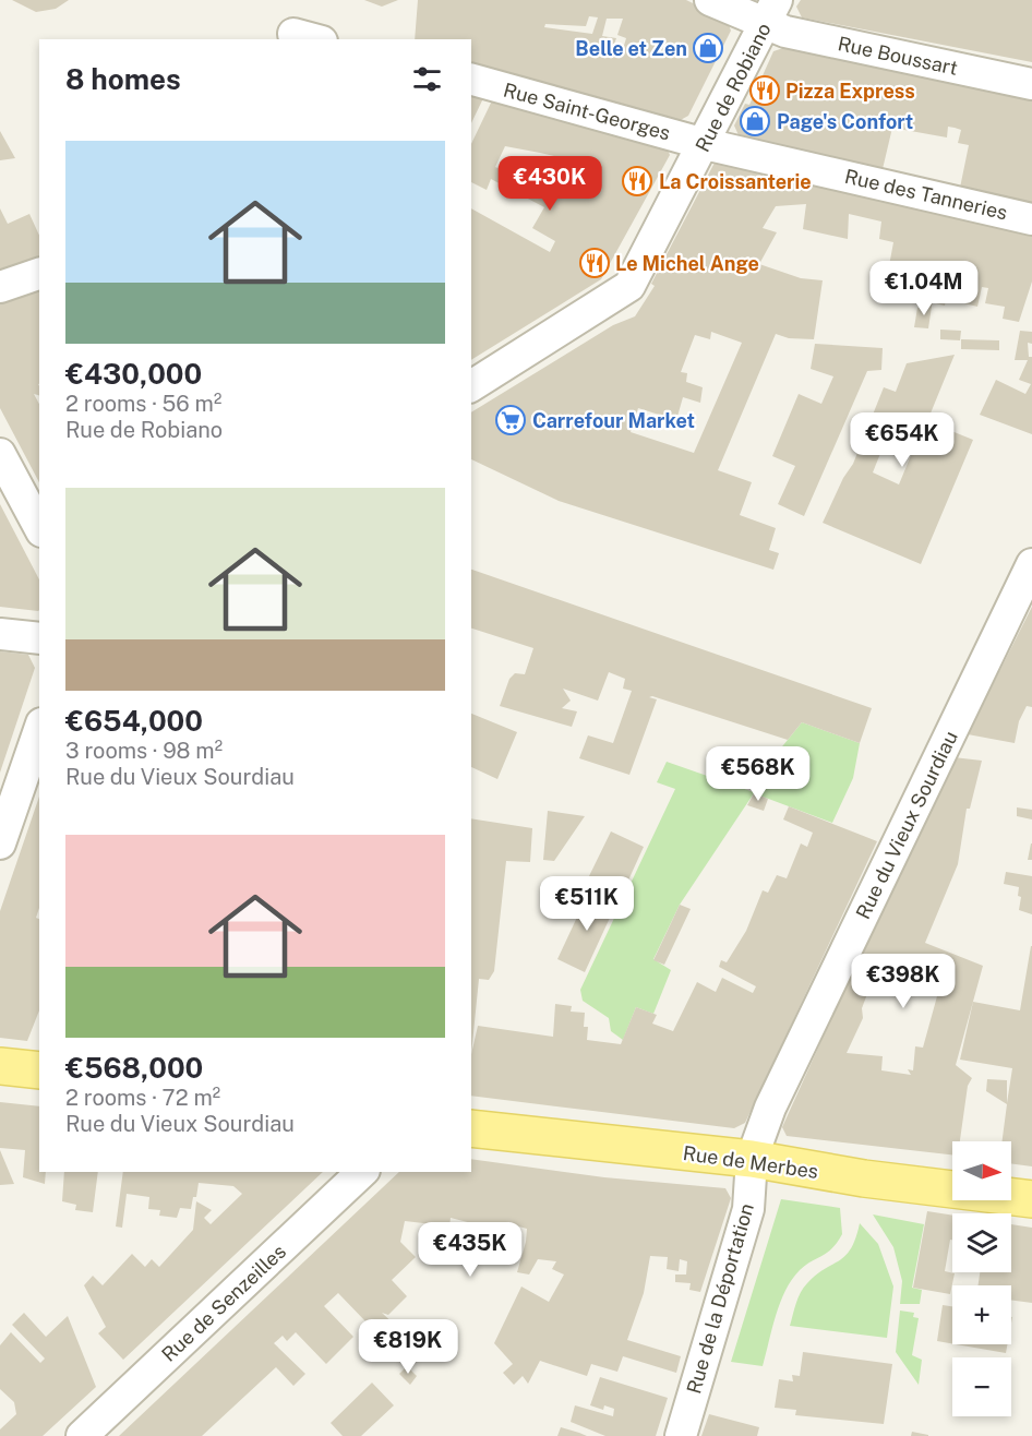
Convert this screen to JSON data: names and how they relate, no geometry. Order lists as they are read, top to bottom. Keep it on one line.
{"streets":{"main road":["Rue de Merbes"],"street":["Rue Boussart","Rue de Robiano","Rue Saint-Georges","Rue des Tanneries","Rue du Vieux Sourdiau","Rue de la Déportation","Rue de Senzeilles"]},"crossings":[["Rue Boussart","Rue de Robiano"],["Rue de Robiano","Rue Saint-Georges"],["Rue de Robiano","Rue des Tanneries"],["Rue Saint-Georges","Rue des Tanneries"],["Rue du Vieux Sourdiau","Rue de Merbes"],["Rue du Vieux Sourdiau","Rue de la Déportation"],["Rue de Merbes","Rue de la Déportation"]],"places":{"shop":["Belle et Zen","Page's Confort"],"restaurant":["Pizza Express","La Croissanterie","Le Michel Ange"],"supermarket":["Carrefour Market"]},"north":"right","page":{"heading":"8 homes","list":[{"name":"€430,000","note":"2 rooms · 56 m² · Rue de Robiano"},{"name":"€654,000","note":"3 rooms · 98 m² · Rue du Vieux Sourdiau"},{"name":"€568,000","note":"2 rooms · 72 m² · Rue du Vieux Sourdiau"}],"price":["€430K","€1.04M","€654K","€568K","€511K","€398K","€435K","€819K"],"map_buttons":["+","−"]}}
